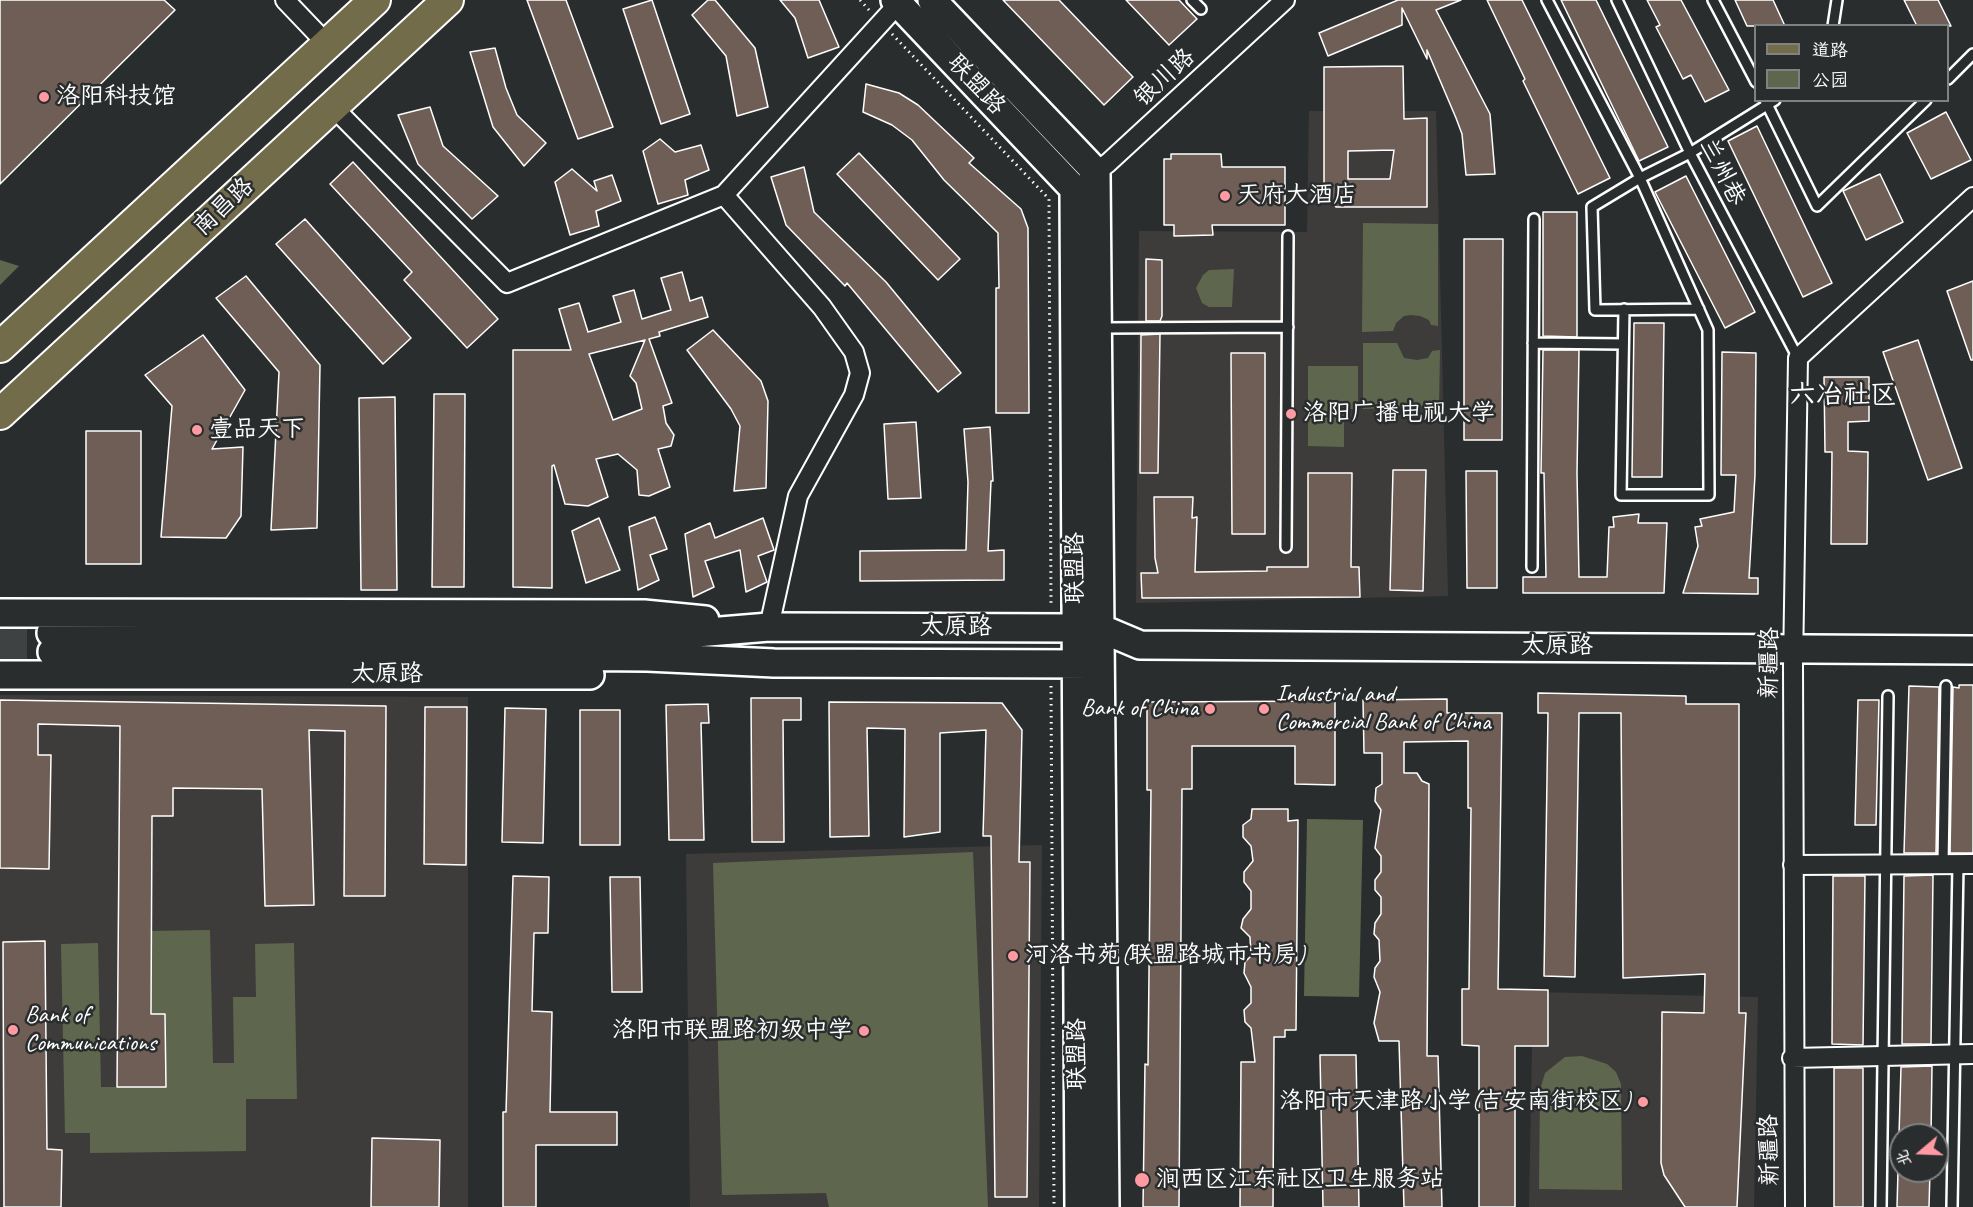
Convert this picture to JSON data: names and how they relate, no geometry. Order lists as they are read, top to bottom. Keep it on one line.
{"streets":{"main road":["联盟路","南昌路","太原路"],"street":["银川路","新疆路"],"lane":["兰州巷"]},"crossings":[["银川路","联盟路"],["联盟路","太原路"],["兰州巷","新疆路"],["太原路","新疆路"]],"districts":["六冶社区"],"places":["洛阳科技馆","天府大酒店","洛阳广播电视大学","壹品天下","Bank of China","Industrial and Commercial Bank of China","河洛书苑(联盟路城市书房)","Bank of Communications","洛阳市联盟路初级中学","洛阳市天津路小学(吉安南街校区)","涧西区江东社区卫生服务站"],"legend":["道路","公园"],"north":"left"}
